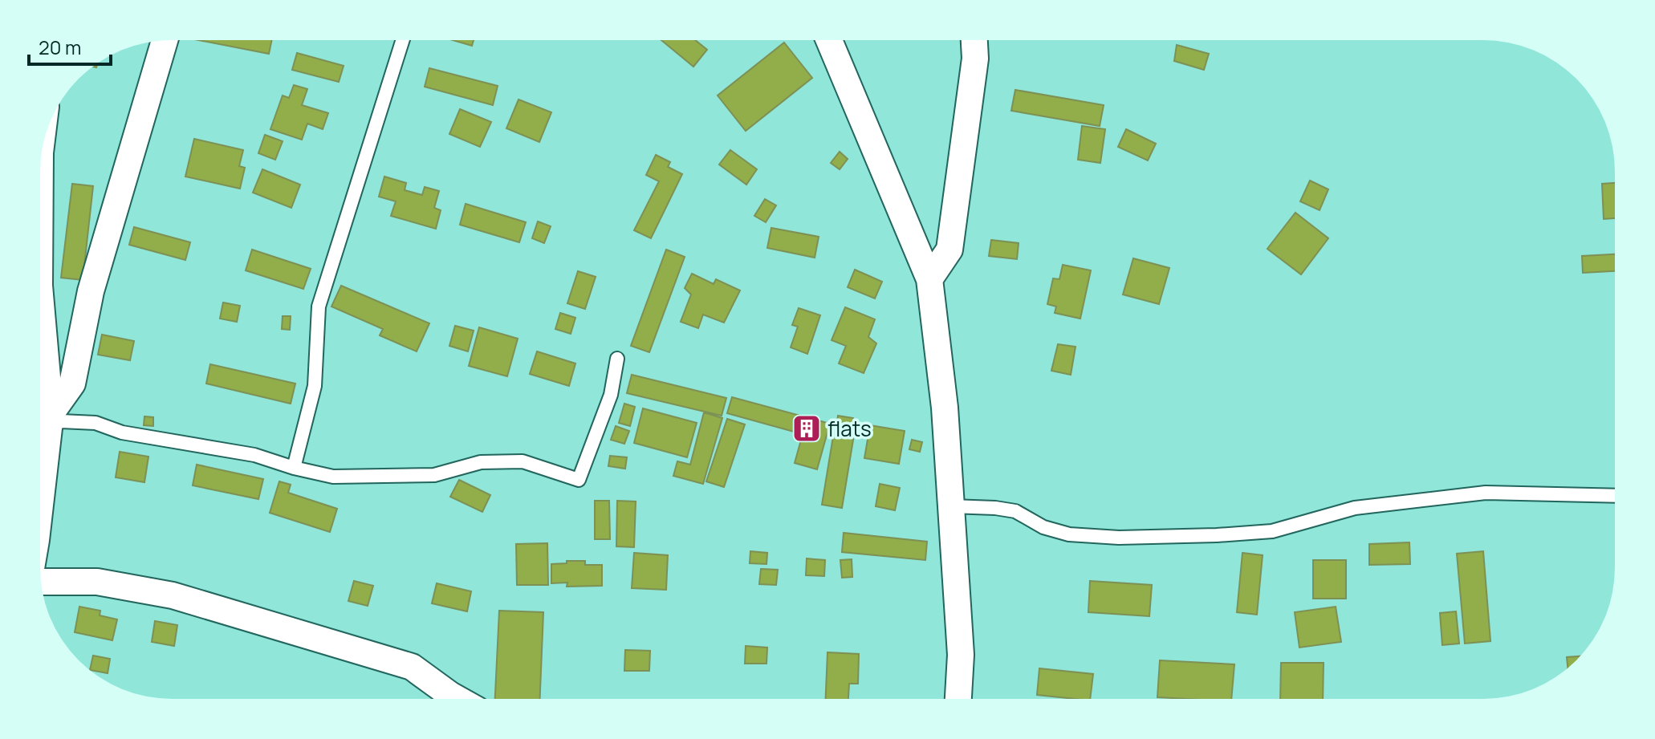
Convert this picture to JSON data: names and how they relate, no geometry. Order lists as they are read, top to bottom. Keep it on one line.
{"places":{"building":["flats"]},"scale_bar":"20 m"}
